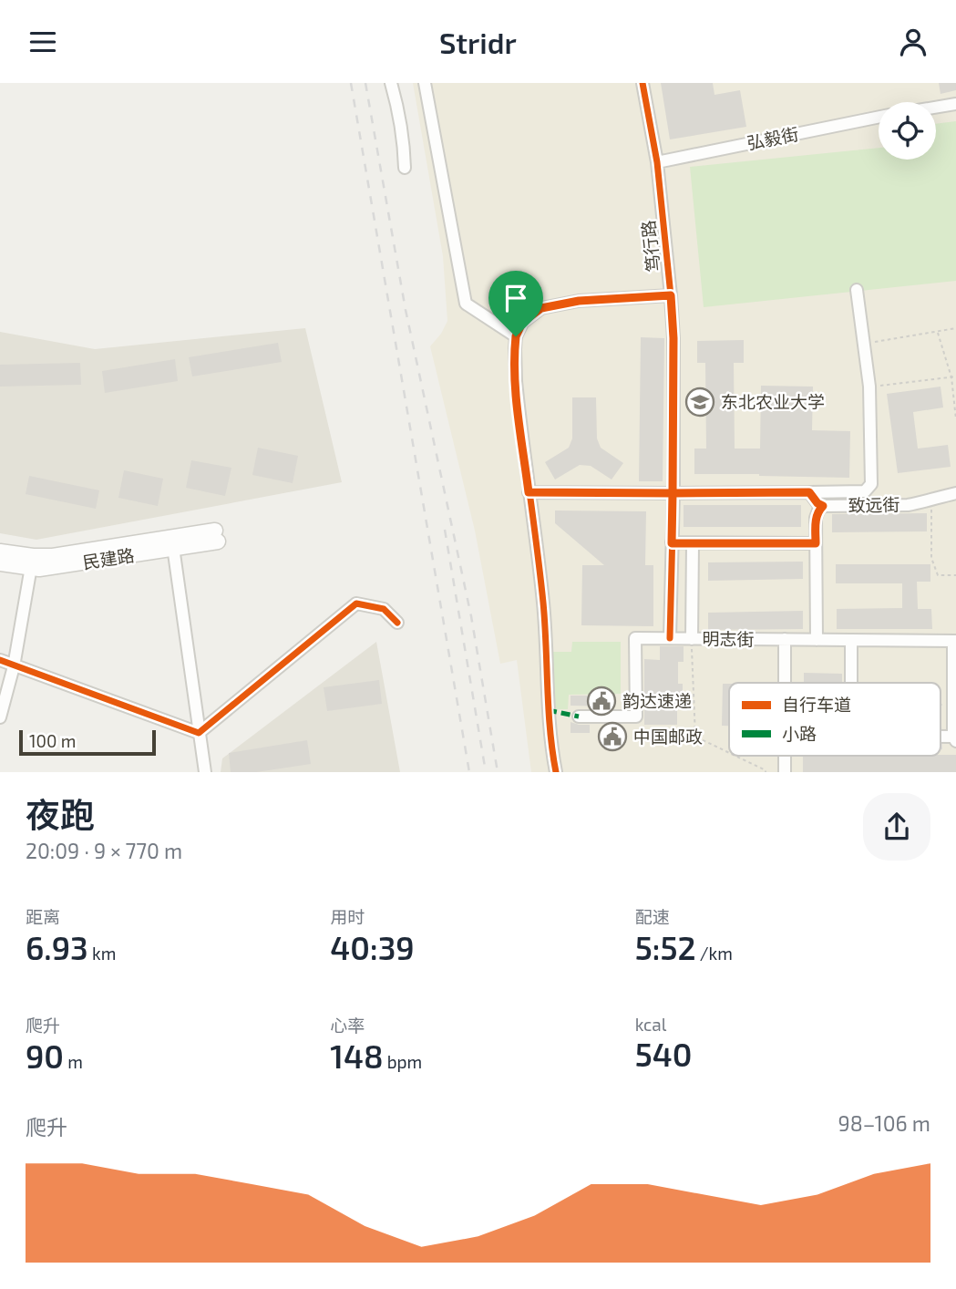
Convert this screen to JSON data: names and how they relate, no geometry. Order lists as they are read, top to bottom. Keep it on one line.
{"streets":{"street":["弘毅街","笃行路","致远街","民建路","明志街"]},"crossings":[["弘毅街","笃行路"],["笃行路","明志街"]],"places":{"school or university":["东北农业大学"],"public building":["韵达速递","中国邮政"]},"legend":["自行车道","小路"],"scale_bar":"100 m","page":{"header":"Stridr","scale":"100 m","heading":["夜跑","20:09 · 9 × 770 m"],"stats":[["距离","6.93 km"],["用时","40:39"],["配速","5:52 /km"],["爬升","90 m"],["心率","148 bpm"],["kcal","540"]],"chart":["爬升","98–106 m"]}}
